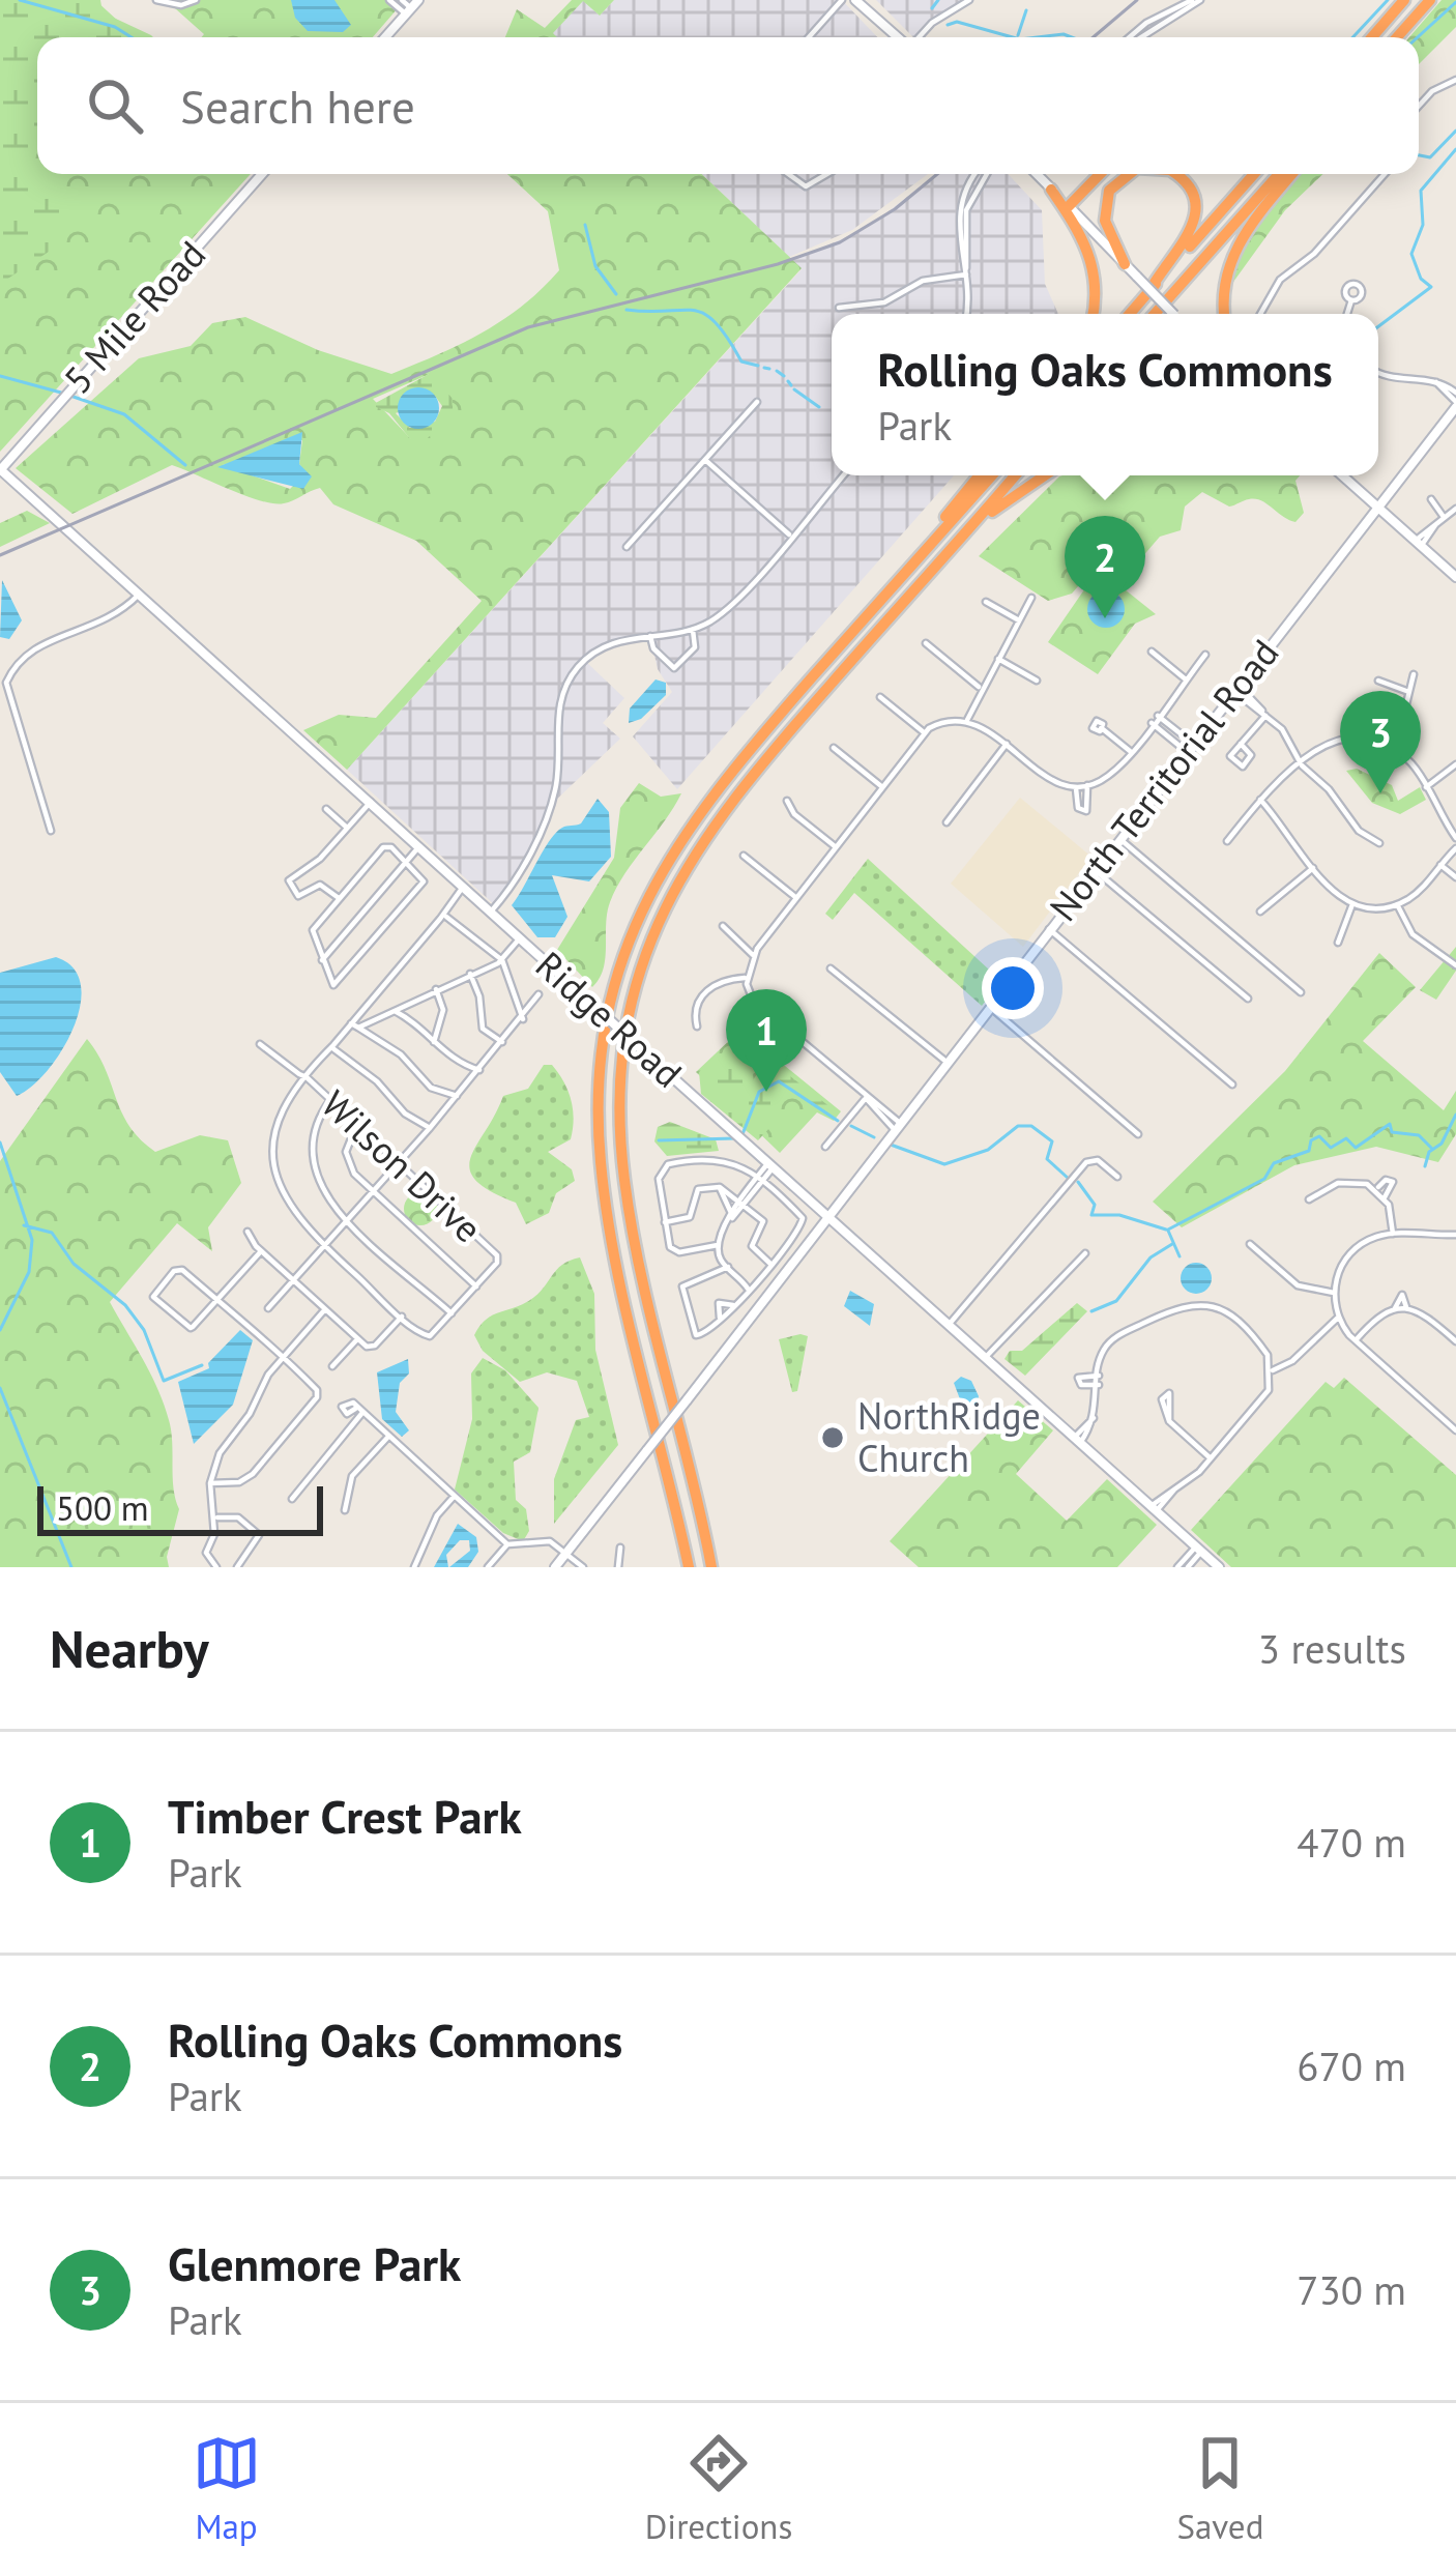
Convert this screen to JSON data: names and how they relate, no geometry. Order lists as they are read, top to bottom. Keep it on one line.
{"streets":{"street":["5 Mile Road","North Territorial Road","Ridge Road","Wilson Drive"]},"crossings":[["5 Mile Road","Ridge Road"],["North Territorial Road","Ridge Road"]],"places":["NorthRidge Church"],"scale_bar":"500 m","page":{"search":"Search here","popup":["Rolling Oaks Commons","Park"],"pins":["2","3","1"],"scale":"500 m","heading":["Nearby","3 results"],"list":[{"mark":"1","name":"Timber Crest Park","note":"Park","value":"470 m"},{"mark":"2","name":"Rolling Oaks Commons","note":"Park","value":"670 m"},{"mark":"3","name":"Glenmore Park","note":"Park","value":"730 m"}],"nav":["Map","Directions","Saved"]}}
